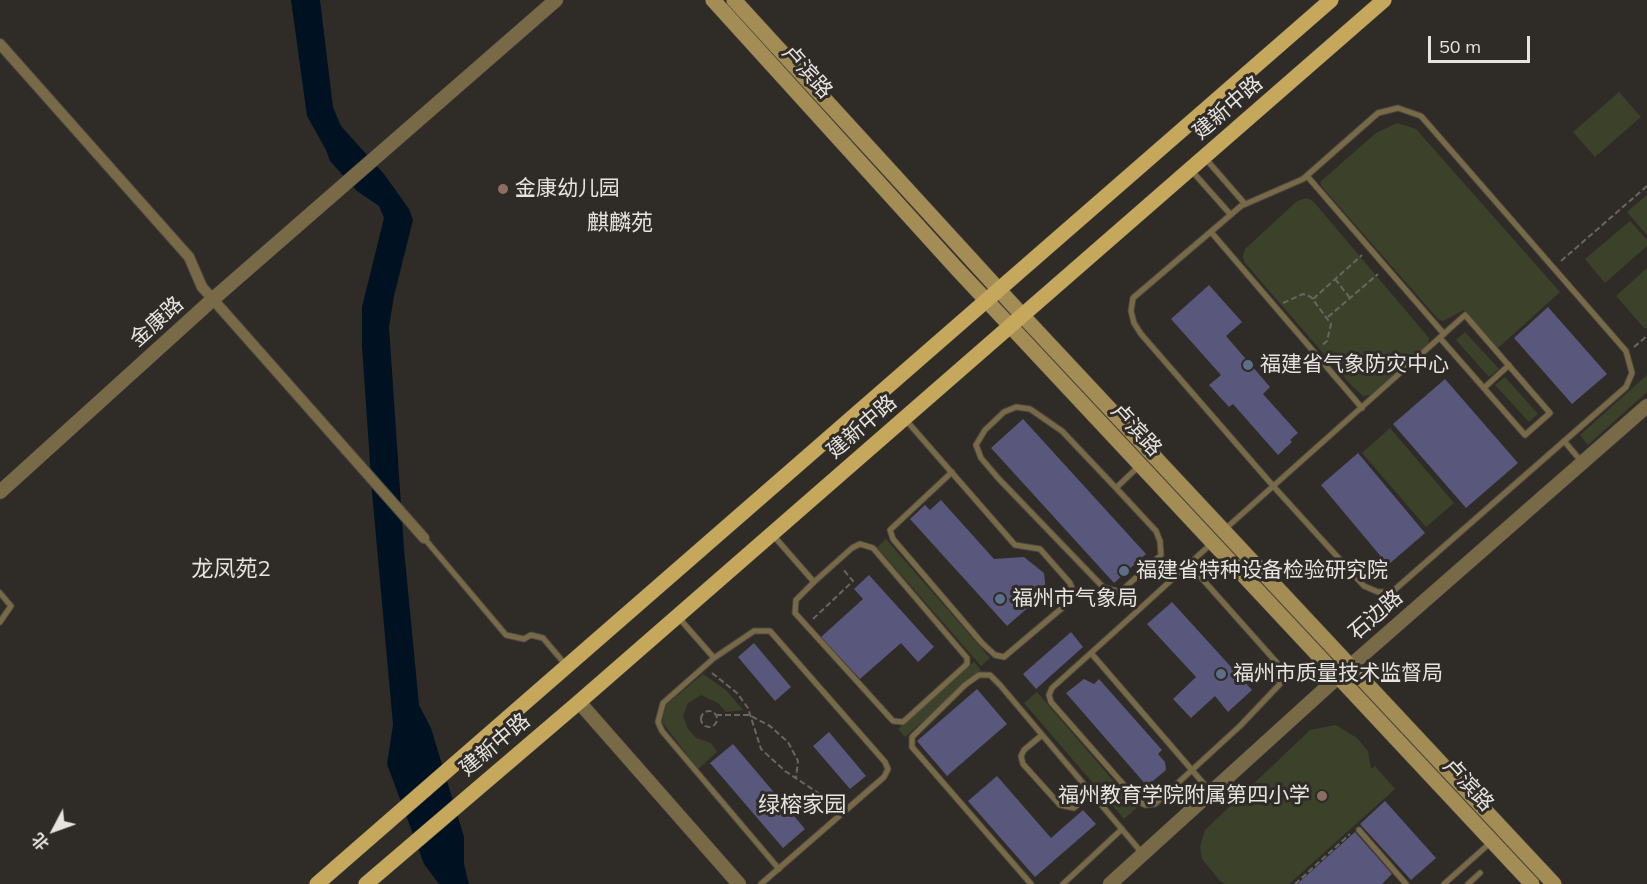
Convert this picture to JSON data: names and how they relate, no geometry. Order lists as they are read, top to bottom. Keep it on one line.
{"streets":{"main road":["卢滨路","建新中路"],"street":["金康路","石边路"]},"crossings":[["卢滨路","建新中路"],["卢滨路","石边路"]],"districts":["麒麟苑","龙凤苑2","绿榕家园"],"places":["金康幼儿园","福建省气象防灾中心","福建省特种设备检验研究院","福州市气象局","福州市质量技术监督局","福州教育学院附属第四小学"],"scale_bar":"50 m","north":"bottom left"}
